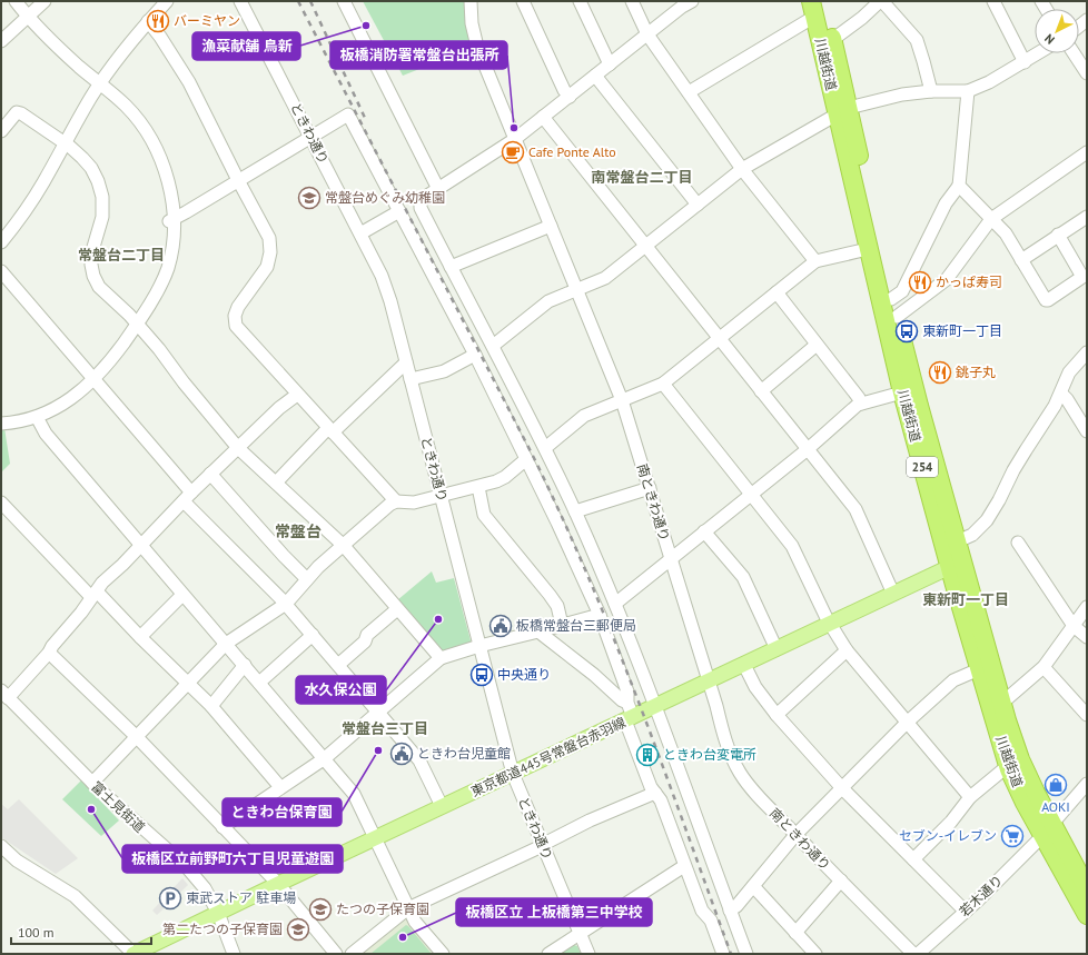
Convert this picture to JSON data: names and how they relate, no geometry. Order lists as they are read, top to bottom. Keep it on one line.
{"streets":{"highway":["川越街道","254"],"main road":["東京都道445号常盤台赤羽線"],"street":["ときわ通り","南ときわ通り","富士見街道","若木通り"]},"crossings":[["川越街道","東京都道445号常盤台赤羽線"],["川越街道","若木通り"],["ときわ通り","東京都道445号常盤台赤羽線"],["南ときわ通り","東京都道445号常盤台赤羽線"],["東京都道445号常盤台赤羽線","富士見街道"]],"districts":["南常盤台二丁目","常盤台二丁目","常盤台","東新町一丁目","常盤台三丁目"],"places":{"restaurant":["バーミヤン","かっぱ寿司","銚子丸"],"other":["漁菜献舗 鳥新","板橋消防署常盤台出張所","水久保公園","ときわ台保育園","板橋区立前野町六丁目児童遊園","板橋区立 上板橋第三中学校"],"cafe":["Cafe Ponte Alto"],"school or university":["常盤台めぐみ幼稚園","たつの子保育園","第二たつの子保育園"],"bus stop":["東新町一丁目","中央通り"],"public building":["板橋常盤台三郵便局","ときわ台児童館"],"building":["ときわ台変電所"],"shop":["AOKI"],"supermarket":["セブン-イレブン"],"parking":["東武ストア 駐車場"]},"scale_bar":"100 m","north":"bottom left"}
